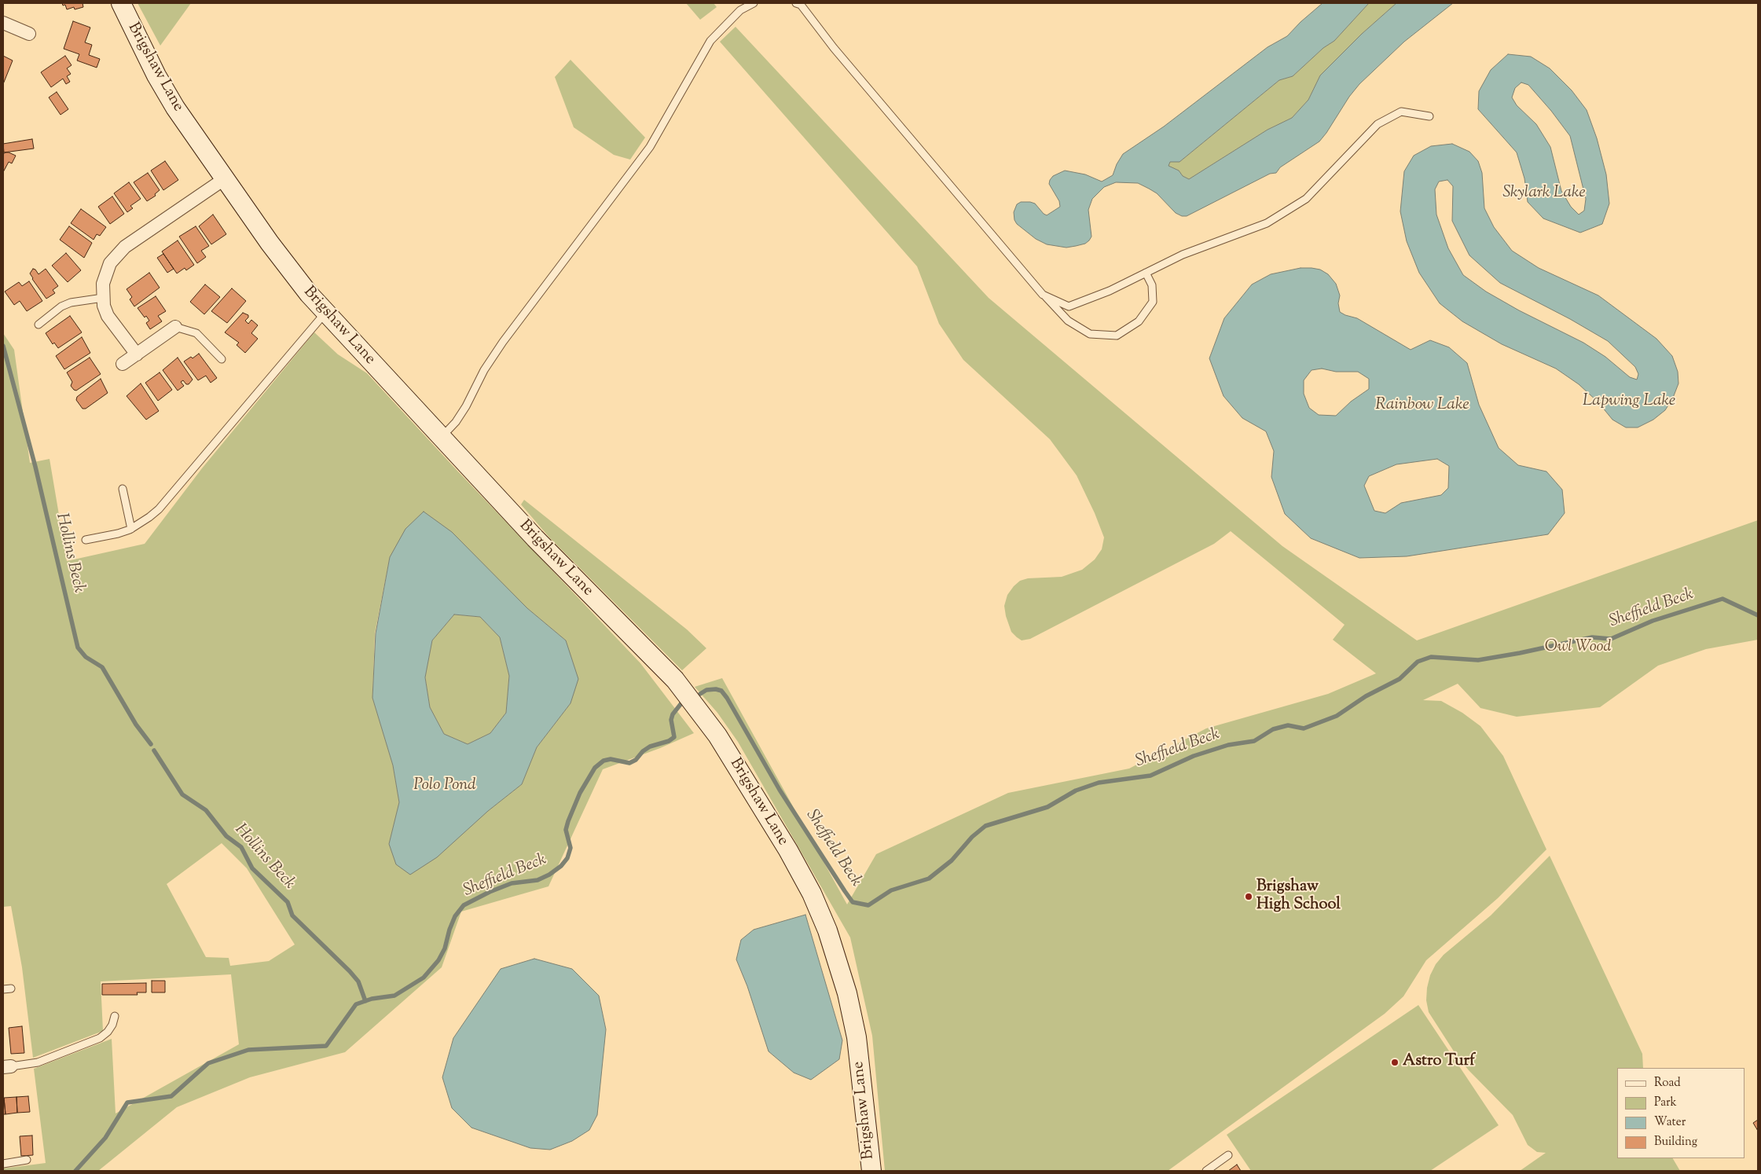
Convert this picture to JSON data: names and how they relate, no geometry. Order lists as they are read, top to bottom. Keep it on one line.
{"streets":{"street":["Brigshaw Lane"]},"water":["Skylark Lake","Lapwing Lake","Rainbow Lake","Hollins Beck","Sheffield Beck","Polo Pond"],"parks":["Owl Wood"],"places":["Brigshaw High School","Astro Turf"],"legend":["Road","Park","Water","Building"]}
